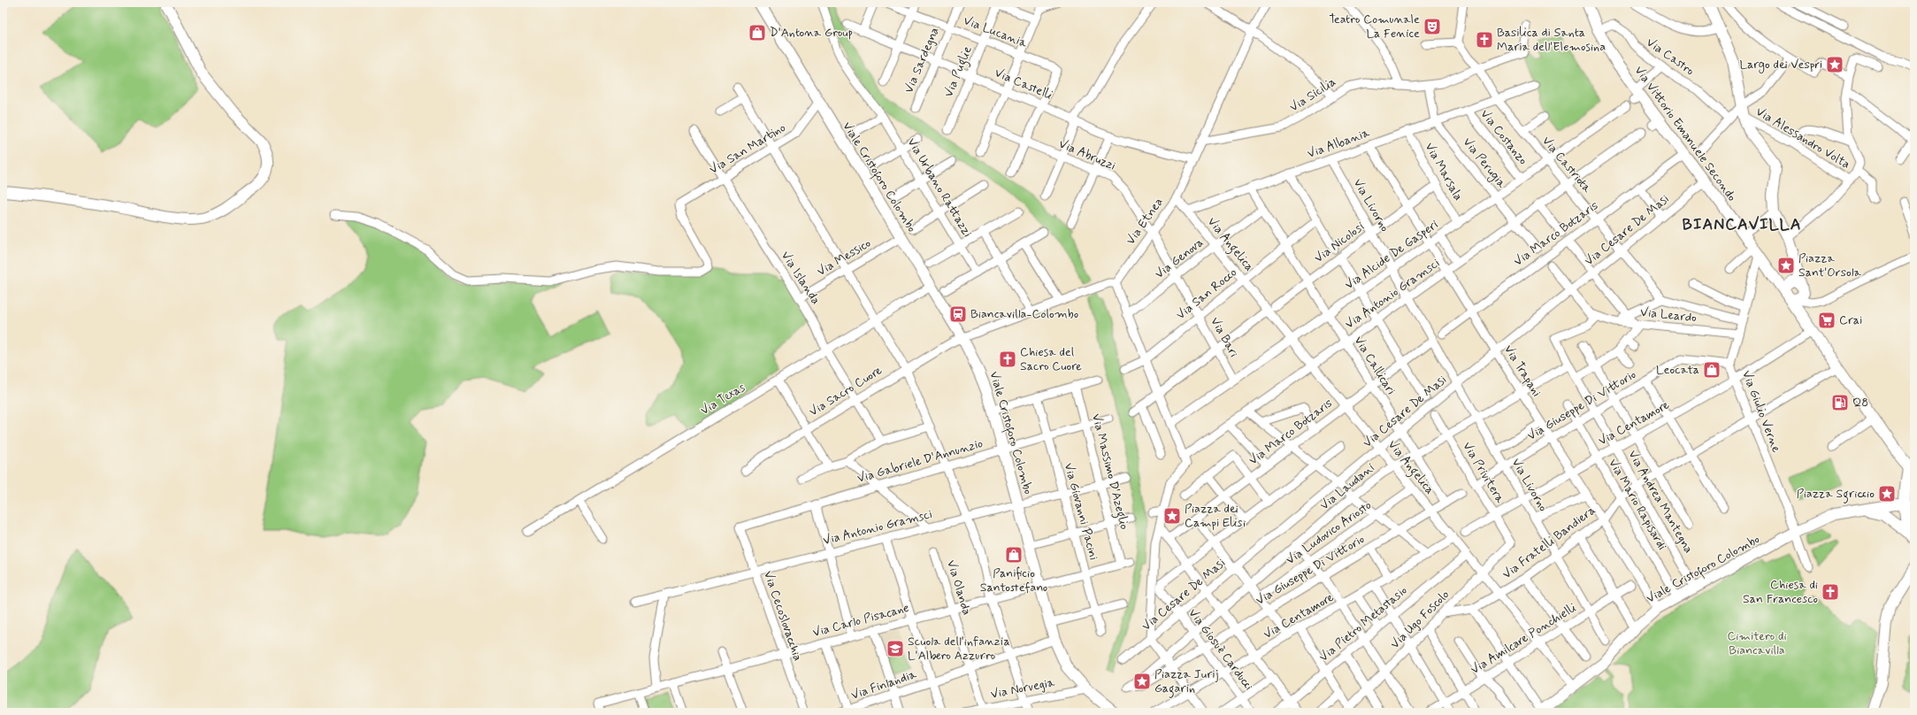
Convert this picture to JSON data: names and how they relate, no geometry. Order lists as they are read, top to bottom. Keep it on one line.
{"streets":{"street":["Via Lucania","Via Castro","Via Sardegna","Via Puglie","Via Castelli","Via Sicilia","Via Vittorio Emanuele Secondo","Via Costanzo","Via Alessandro Volta","Via Albania","Via San Martino","Via Abruzzi","Via Perugia","Via Castriota","Via Marsala","Viale Cristoforo Colombo","Via Urbano Rattazzi","Via Livorno","Via Etnea","Via Cesare De Masi","Via Marco Botzaris","Via Nicolosi","Via Angelica","Via Alcide De Gasperi","Via Messico","Via Genova","Via Islanda","Via San Rocco","Via Antonio Gramsci","Via Leardo","Via Bari","Via Callicari","Via Trapani","Via Sacro Cuore","Via Texas","Via Giuseppe Di Vittorio","Via Giulio Verne","Via Centamore","Via Gabriele D'Annunzio","Via Massimo D'Azeglio","Via Privitera","Via Laudani","Via Andrea Mantegna","Via Mario Rapisardi","Via Giovanni Pacini","Via Ludovico Ariosto","Via Fratelli Bandiera","Via Olanda","Via Cecoslovacchia","Via Ugo Foscolo","Via Carlo Pisacane","Via Pietro Metastasio","Via Amilcare Ponchielli","Via Giosuè Carducci","Via Finlandia","Via Norvegia"]},"crossings":[["Via Lucania","Via Sardegna"],["Via Lucania","Via Puglie"],["Via Lucania","Via Castelli"],["Via Castro","Via Vittorio Emanuele Secondo"],["Via Sardegna","Via Castelli"],["Via Puglie","Via Castelli"],["Via Castelli","Via Etnea"],["Via Sicilia","Via Perugia"],["Via Sicilia","Via Castriota"],["Via Sicilia","Via Etnea"],["Via Vittorio Emanuele Secondo","Via Cesare De Masi"],["Via Vittorio Emanuele Secondo","Via Marco Botzaris"],["Via Vittorio Emanuele Secondo","Via Giulio Verne"],["Via Vittorio Emanuele Secondo","Via Centamore"],["Via Costanzo","Via Albania"],["Via Costanzo","Via Alcide De Gasperi"],["Via Albania","Via Perugia"],["Via Albania","Via Castriota"],["Via Albania","Via Marsala"],["Via Albania","Via Livorno"],["Via Albania","Via Angelica"],["Via Albania","Via Callicari"],["Via Albania","Via Trapani"],["Via San Martino","Viale Cristoforo Colombo"],["Via San Martino","Via Islanda"],["Via Abruzzi","Via Etnea"],["Via Abruzzi","Via Bari"],["Via Perugia","Via Alcide De Gasperi"],["Via Perugia","Via Antonio Gramsci"],["Via Castriota","Via Cesare De Masi"],["Via Castriota","Via Marco Botzaris"],["Via Castriota","Via Alcide De Gasperi"],["Via Castriota","Via Antonio Gramsci"],["Via Marsala","Via Nicolosi"],["Via Marsala","Via Alcide De Gasperi"],["Viale Cristoforo Colombo","Via Angelica"],["Viale Cristoforo Colombo","Via Messico"],["Viale Cristoforo Colombo","Via Antonio Gramsci"],["Viale Cristoforo Colombo","Via Trapani"],["Viale Cristoforo Colombo","Via Sacro Cuore"],["Viale Cristoforo Colombo","Via Texas"],["Viale Cristoforo Colombo","Via Giulio Verne"],["Viale Cristoforo Colombo","Via Gabriele D'Annunzio"],["Viale Cristoforo Colombo","Via Andrea Mantegna"],["Viale Cristoforo Colombo","Via Mario Rapisardi"],["Viale Cristoforo Colombo","Via Carlo Pisacane"],["Viale Cristoforo Colombo","Via Finlandia"],["Viale Cristoforo Colombo","Via Norvegia"],["Via Livorno","Via Cesare De Masi"],["Via Livorno","Via Marco Botzaris"],["Via Livorno","Via Nicolosi"],["Via Livorno","Via Alcide De Gasperi"],["Via Livorno","Via Antonio Gramsci"],["Via Livorno","Via Giuseppe Di Vittorio"],["Via Livorno","Via Centamore"],["Via Livorno","Via Laudani"],["Via Livorno","Via Fratelli Bandiera"],["Via Livorno","Via Amilcare Ponchielli"],["Via Etnea","Via Angelica"],["Via Etnea","Via Bari"],["Via Etnea","Via Sacro Cuore"],["Via Cesare De Masi","Via Angelica"],["Via Cesare De Masi","Via Callicari"],["Via Cesare De Masi","Via Trapani"],["Via Cesare De Masi","Via Giosuè Carducci"],["Via Marco Botzaris","Via Angelica"],["Via Marco Botzaris","Via Callicari"],["Via Marco Botzaris","Via Trapani"],["Via Nicolosi","Via Angelica"],["Via Nicolosi","Via Bari"],["Via Nicolosi","Via Callicari"],["Via Nicolosi","Via Trapani"],["Via Angelica","Via Alcide De Gasperi"],["Via Angelica","Via Genova"],["Via Angelica","Via San Rocco"],["Via Angelica","Via Antonio Gramsci"],["Via Angelica","Via Giuseppe Di Vittorio"],["Via Angelica","Via Centamore"],["Via Angelica","Via Laudani"],["Via Angelica","Via Ludovico Ariosto"],["Via Angelica","Via Fratelli Bandiera"],["Via Angelica","Via Ugo Foscolo"],["Via Angelica","Via Pietro Metastasio"],["Via Angelica","Via Amilcare Ponchielli"],["Via Alcide De Gasperi","Via Bari"],["Via Alcide De Gasperi","Via Callicari"],["Via Alcide De Gasperi","Via Trapani"],["Via Messico","Via Islanda"],["Via Genova","Via Bari"],["Via Genova","Via Callicari"],["Via Islanda","Via Sacro Cuore"],["Via Islanda","Via Texas"],["Via San Rocco","Via Bari"],["Via San Rocco","Via Callicari"],["Via Antonio Gramsci","Via Callicari"],["Via Antonio Gramsci","Via Trapani"],["Via Antonio Gramsci","Via Massimo D'Azeglio"],["Via Antonio Gramsci","Via Giovanni Pacini"],["Via Antonio Gramsci","Via Cecoslovacchia"],["Via Leardo","Via Giulio Verne"],["Via Leardo","Via Andrea Mantegna"],["Via Callicari","Via Giuseppe Di Vittorio"],["Via Callicari","Via Laudani"],["Via Trapani","Via Giuseppe Di Vittorio"],["Via Trapani","Via Centamore"],["Via Trapani","Via Laudani"],["Via Trapani","Via Fratelli Bandiera"],["Via Giuseppe Di Vittorio","Via Giulio Verne"],["Via Giuseppe Di Vittorio","Via Privitera"],["Via Giuseppe Di Vittorio","Via Laudani"],["Via Giuseppe Di Vittorio","Via Andrea Mantegna"],["Via Giuseppe Di Vittorio","Via Mario Rapisardi"],["Via Giuseppe Di Vittorio","Via Giosuè Carducci"],["Via Giulio Verne","Via Centamore"],["Via Giulio Verne","Via Fratelli Bandiera"],["Via Centamore","Via Privitera"],["Via Centamore","Via Andrea Mantegna"],["Via Centamore","Via Mario Rapisardi"],["Via Centamore","Via Giosuè Carducci"],["Via Gabriele D'Annunzio","Via Massimo D'Azeglio"],["Via Gabriele D'Annunzio","Via Giovanni Pacini"],["Via Gabriele D'Annunzio","Via Cecoslovacchia"],["Via Massimo D'Azeglio","Via Carlo Pisacane"],["Via Privitera","Via Laudani"],["Via Privitera","Via Ugo Foscolo"],["Via Laudani","Via Andrea Mantegna"],["Via Laudani","Via Giosuè Carducci"],["Via Andrea Mantegna","Via Fratelli Bandiera"],["Via Mario Rapisardi","Via Fratelli Bandiera"],["Via Giovanni Pacini","Via Carlo Pisacane"],["Via Fratelli Bandiera","Via Ugo Foscolo"],["Via Olanda","Via Carlo Pisacane"],["Via Olanda","Via Finlandia"],["Via Olanda","Via Norvegia"],["Via Cecoslovacchia","Via Carlo Pisacane"]],"districts":["BIANCAVILLA"],"parks":["Cimitero di Biancavilla"],"places":{"theatre":["Teatro Comunale La Fenice"],"shop":["D'Antona Group","Leocata","Panificio Santostefano"],"church":["Basilica di Santa Maria dell'Elemosina","Chiesa del Sacro Cuore","Chiesa di San Francesco"],"place":["Largo dei Vespri","Piazza Sant'Orsola","Piazza Sgriccio","Piazza dei Campi Elisi","Piazza Jurij Gagarin"],"station":["Biancavilla-Colombo"],"supermarket":["Crai"],"fuel station":["Q8"],"school or university":["Scuola dell'infanzia L'Albero Azzurro"]}}
